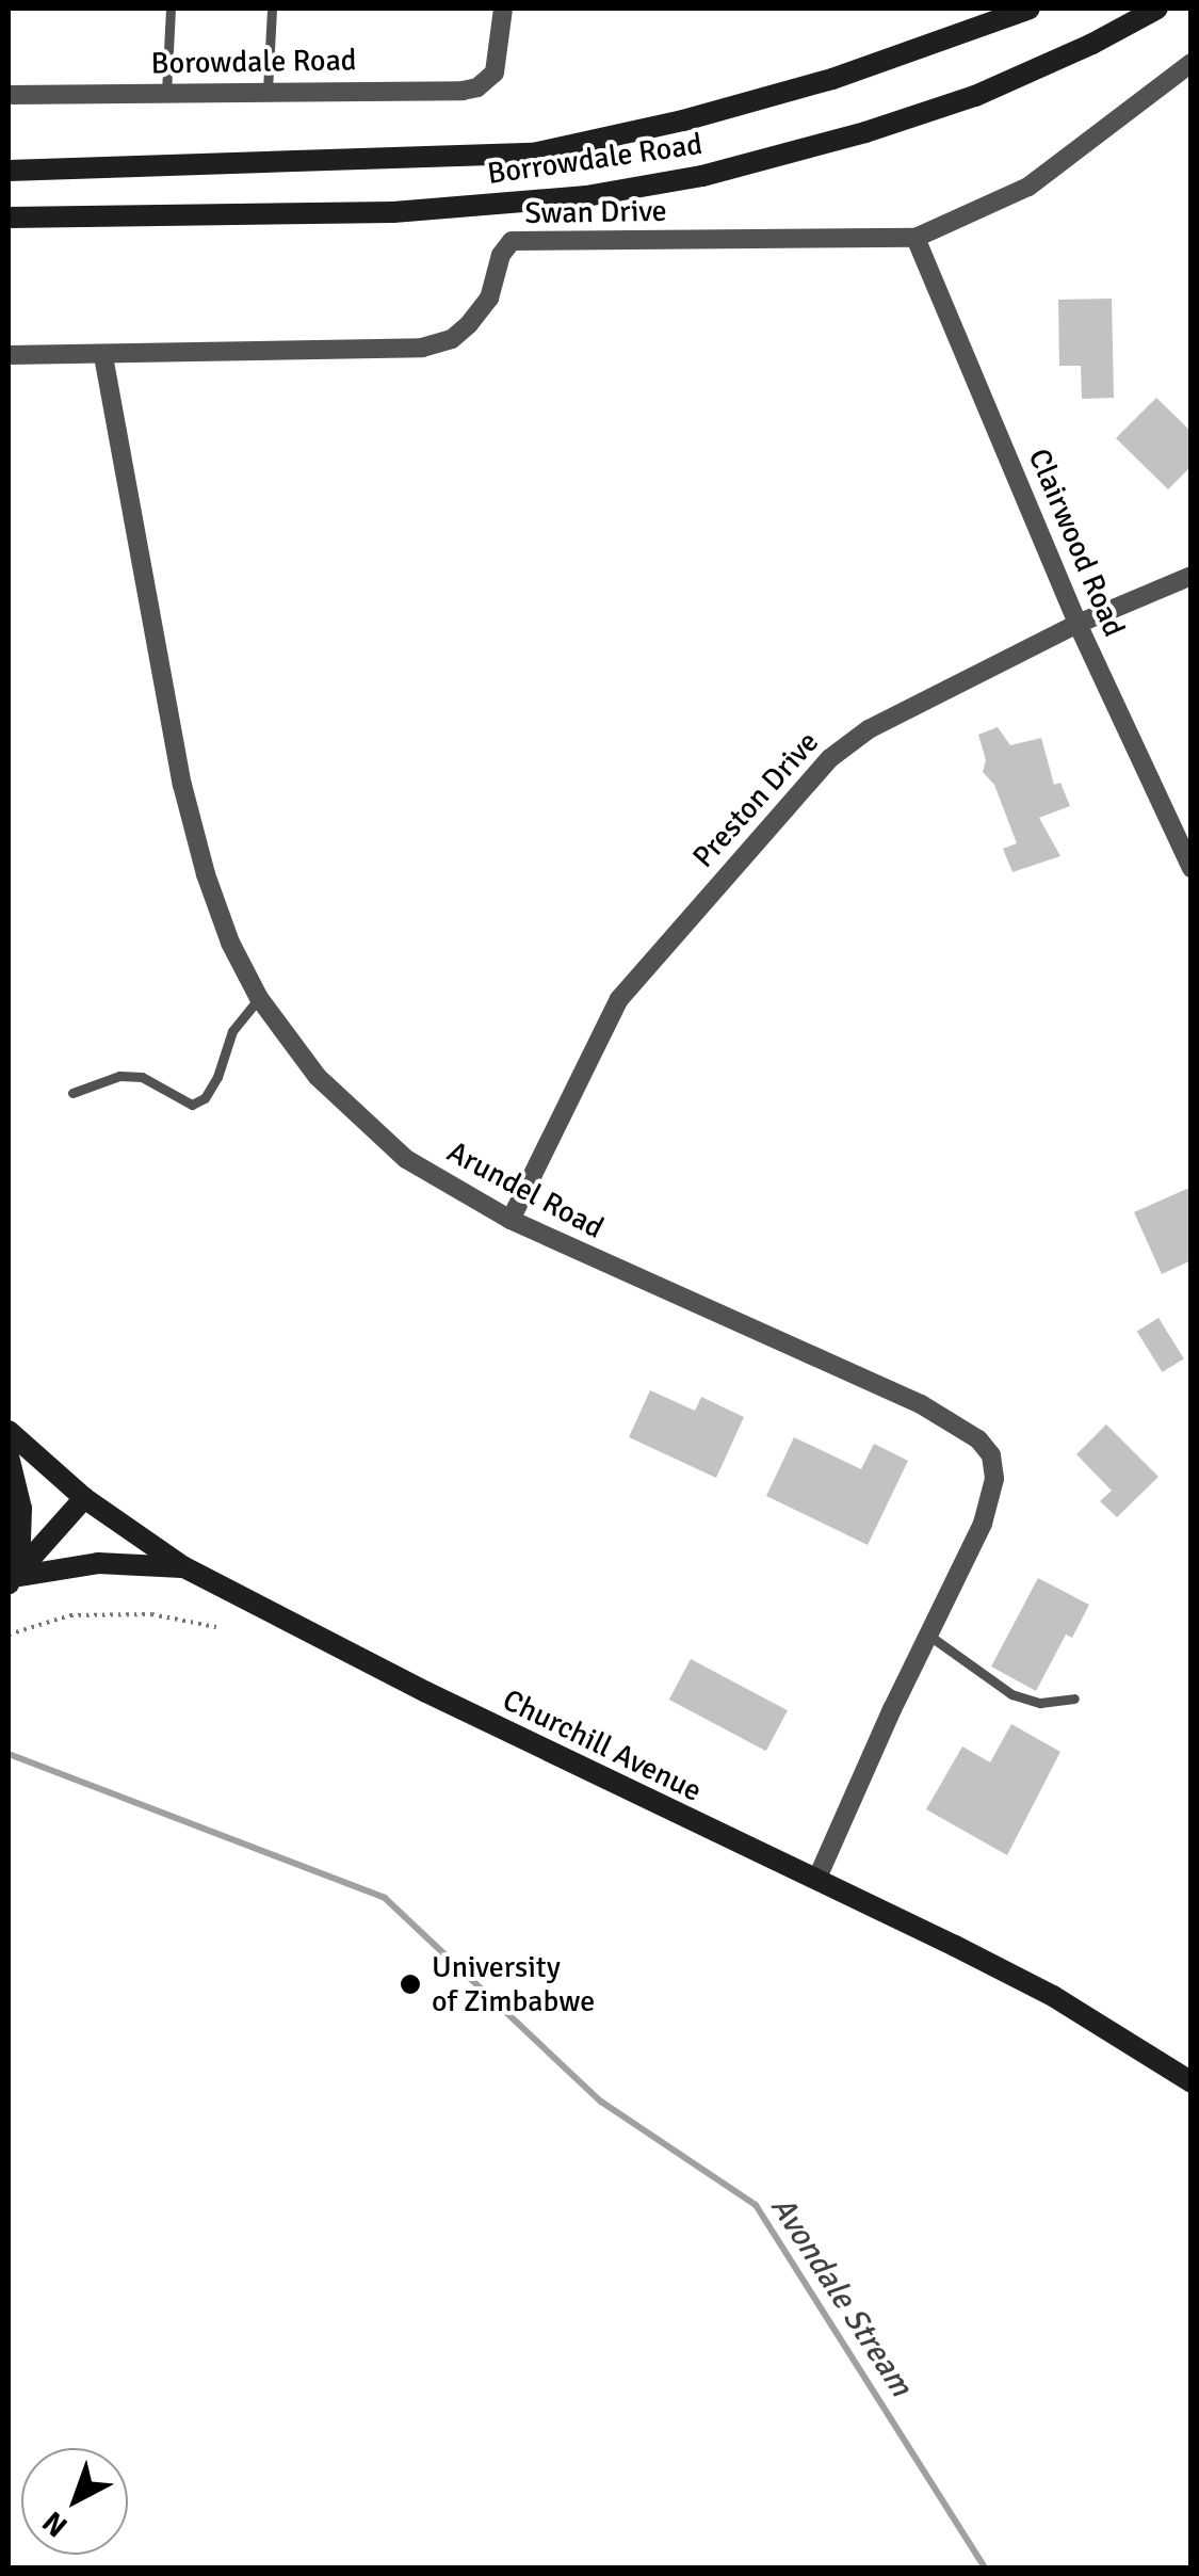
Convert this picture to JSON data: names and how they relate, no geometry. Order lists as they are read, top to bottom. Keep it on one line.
{"streets":{"main road":["Borrowdale Road","Churchill Avenue"],"street":["Borowdale Road","Swan Drive","Clairwood Road","Preston Drive","Arundel Road"]},"crossings":[["Swan Drive","Clairwood Road"],["Swan Drive","Arundel Road"],["Clairwood Road","Preston Drive"],["Preston Drive","Arundel Road"],["Arundel Road","Churchill Avenue"]],"water":["Avondale Stream"],"places":["University of Zimbabwe"],"north":"bottom left"}
